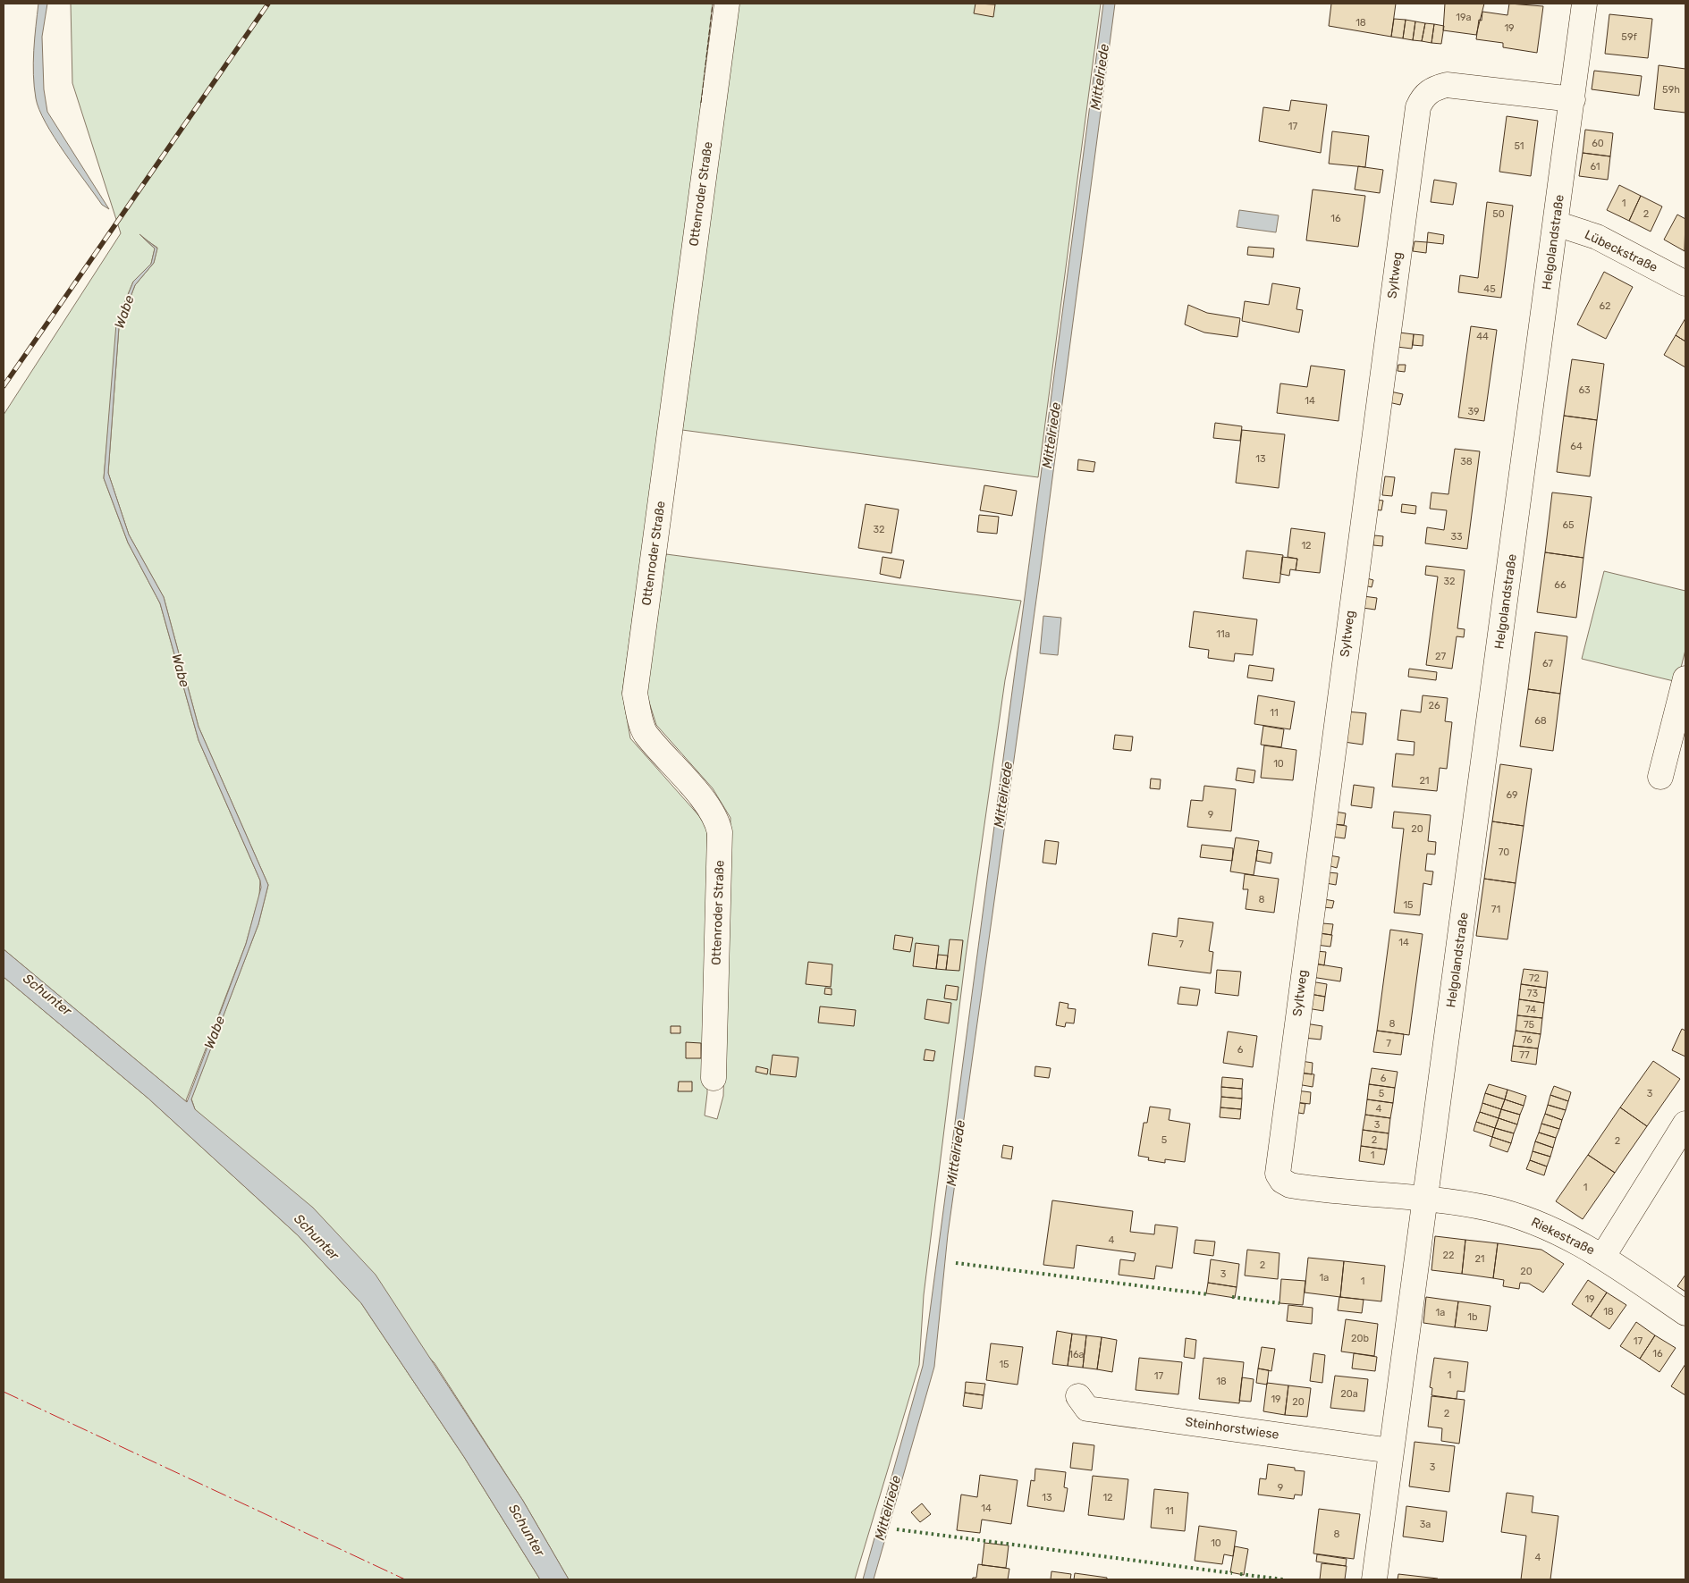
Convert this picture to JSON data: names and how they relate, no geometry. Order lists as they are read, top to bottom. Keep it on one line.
{"streets":{"street":["Ottenroder Straße","Helgolandstraße","Lübeckstraße","Syltweg","Riekestraße","Steinhorstwiese"]},"crossings":[["Helgolandstraße","Lübeckstraße"],["Helgolandstraße","Syltweg"],["Helgolandstraße","Riekestraße"],["Syltweg","Riekestraße"]],"water":["Mittelriede","Wabe","Schunter"],"house_numbers":["19a","18","19","59f","59h","17","60","51","61","1","50","2","16","45","62","44","63","14","39","64","13","38","65","32","33","12","32","66","11a","27","67","26","11","68","10","21","69","9","20","70","8","15","71","14","7","72","73","74","8","75","76","7","6","77","6","5","3","4","3","5","2","2","1","1","4","22","21","2","20","3","1a","1","19","18","1a","1b","20b","17","16","16a","15","1","17","18","20a","19","20","2","3","9","13","12","14","11","3a","8","10","4"]}
